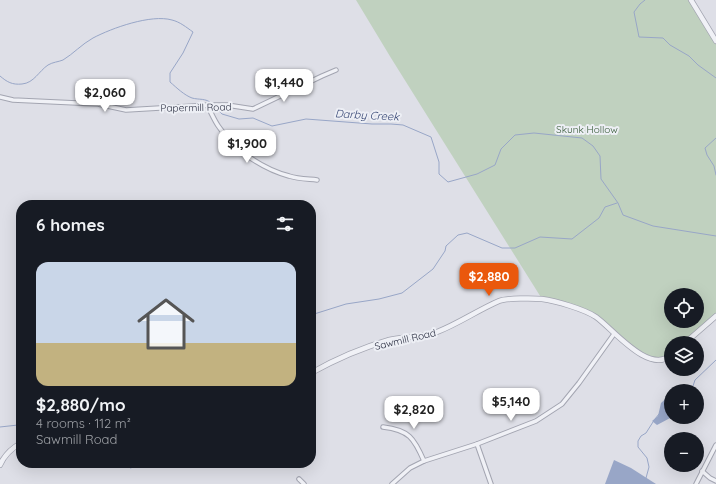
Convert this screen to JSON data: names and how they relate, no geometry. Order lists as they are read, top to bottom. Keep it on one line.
{"streets":{"street":["Papermill Road","Sawmill Road"]},"water":["Darby Creek"],"parks":["Skunk Hollow"],"page":{"price":["$1,440","$2,060","$1,900","$2,880","$5,140","$2,820"],"heading":"6 homes","list":[{"name":"$2,880/mo","note":"4 rooms · 112 m² · Sawmill Road"}],"map_buttons":["+","−"]}}
